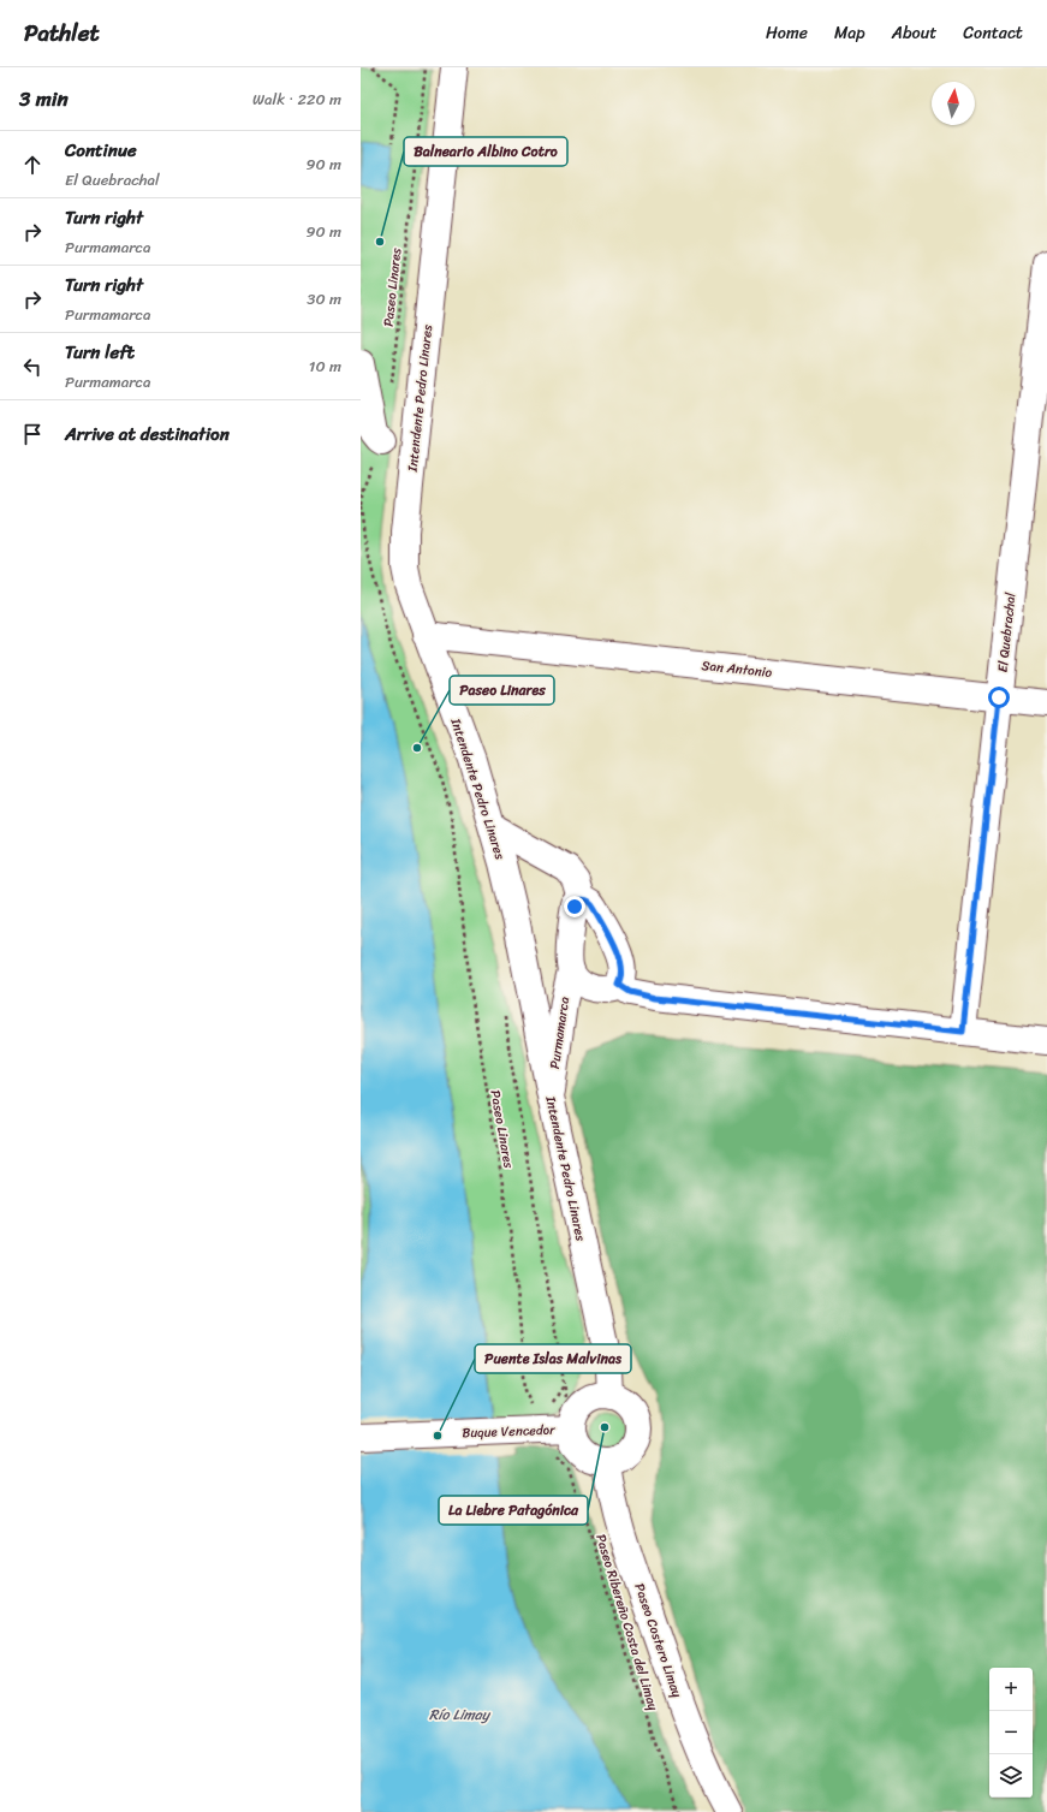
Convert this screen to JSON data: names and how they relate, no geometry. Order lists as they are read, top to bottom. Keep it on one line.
{"streets":{"street":["Intendente Pedro Linares","El Quebrachal","San Antonio","Purmamarca","Buque Vencedor","Paseo Costero Limay"],"path":["Paseo Linares","Paseo Ribereño Costa del Limay"]},"crossings":[["Intendente Pedro Linares","San Antonio"],["Intendente Pedro Linares","Purmamarca"],["Intendente Pedro Linares","Buque Vencedor"],["Intendente Pedro Linares","Paseo Costero Limay"],["El Quebrachal","San Antonio"],["Buque Vencedor","Paseo Costero Limay"]],"water":["Río Limay"],"places":["Balneario Albino Cotro","Paseo Linares","La Liebre Patagónica","Puente Islas Malvinas"],"north":"top","page":{"header":"Pathlet","nav":["Home","Map","About","Contact"],"heading":["3 min","Walk · 220 m"],"list":[["Continue","El Quebrachal","90 m"],["Turn right","Purmamarca","90 m"],["Turn right","Purmamarca","30 m"],["Turn left","Purmamarca","10 m"],"Arrive at destination"],"map_buttons":["+","−"]}}
